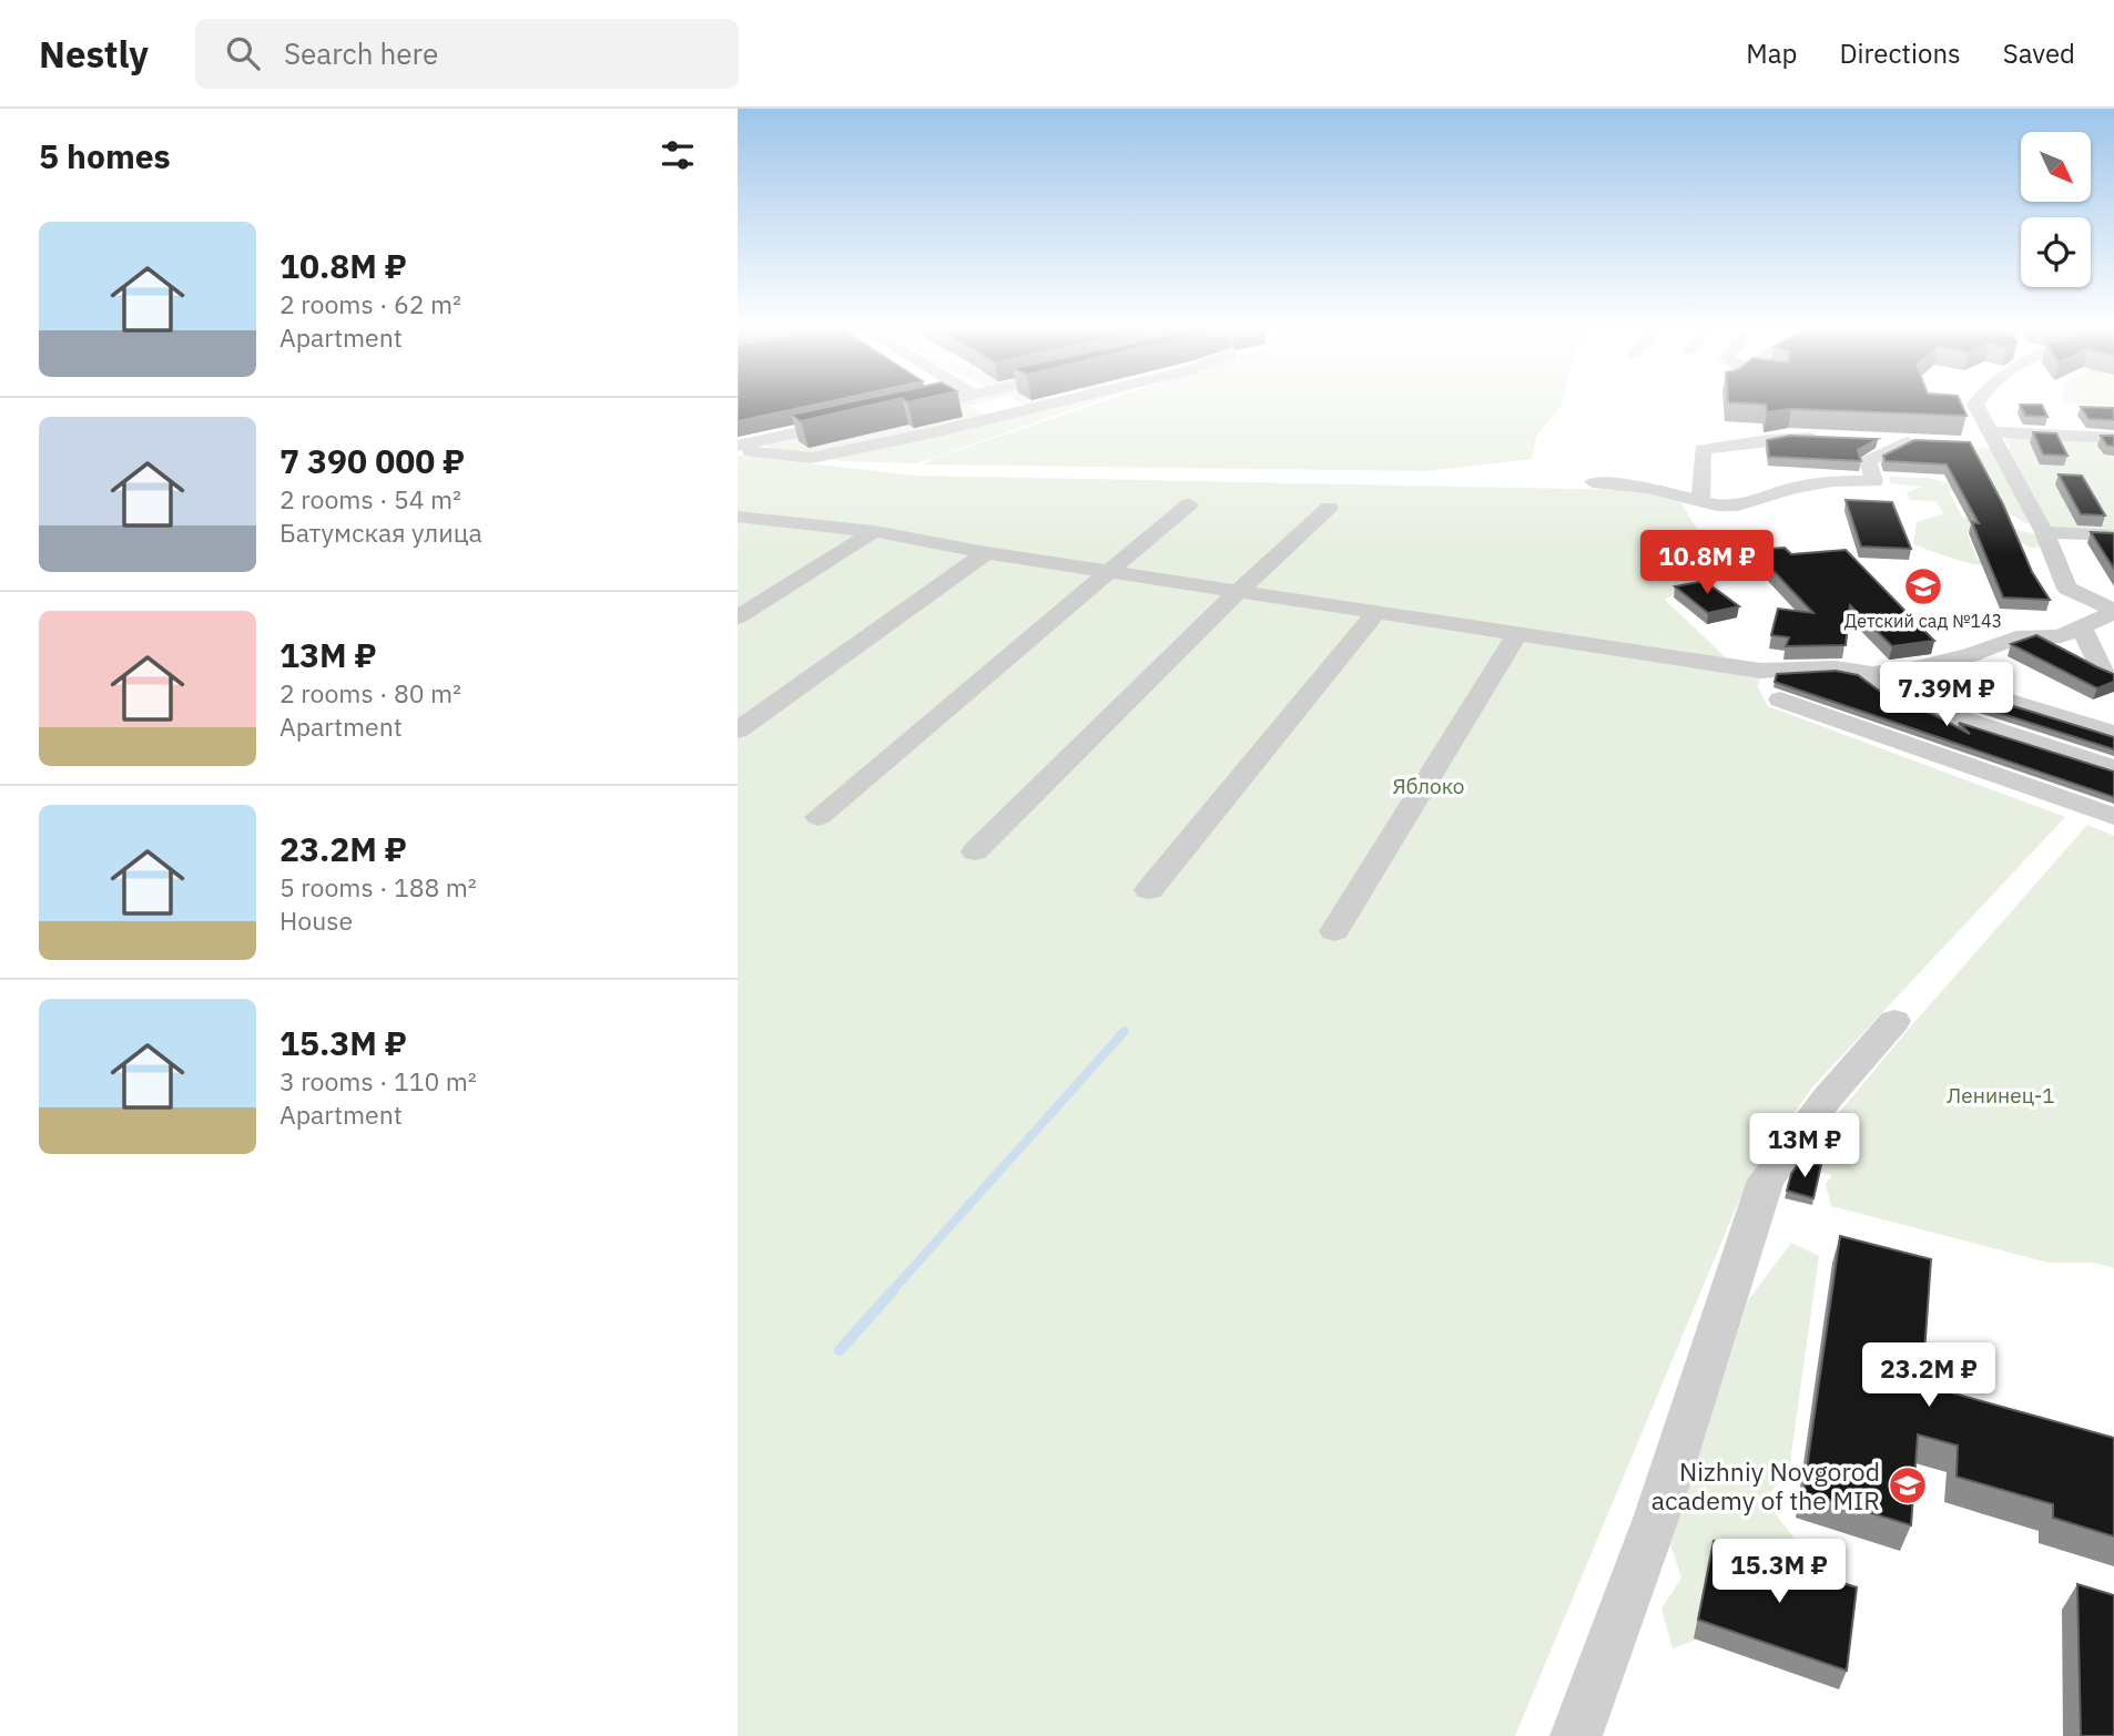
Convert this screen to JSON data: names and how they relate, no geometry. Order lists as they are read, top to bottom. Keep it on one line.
{"parks":["Яблоко","Ленинец-1"],"places":{"school or university":["Детский сад №143","Nizhniy Novgorod academy of the MIR"]},"north":"bottom right","page":{"header":"Nestly","search":"Search here","nav":["Map","Directions","Saved"],"heading":"5 homes","list":[{"name":"10.8M ₽","note":"2 rooms · 62 m² · Apartment"},{"name":"7 390 000 ₽","note":"2 rooms · 54 m² · Батумская улица"},{"name":"13M ₽","note":"2 rooms · 80 m² · Apartment"},{"name":"23.2M ₽","note":"5 rooms · 188 m² · House"},{"name":"15.3M ₽","note":"3 rooms · 110 m² · Apartment"}],"price":["10.8M ₽","7.39M ₽","13M ₽","23.2M ₽","15.3M ₽"]}}
